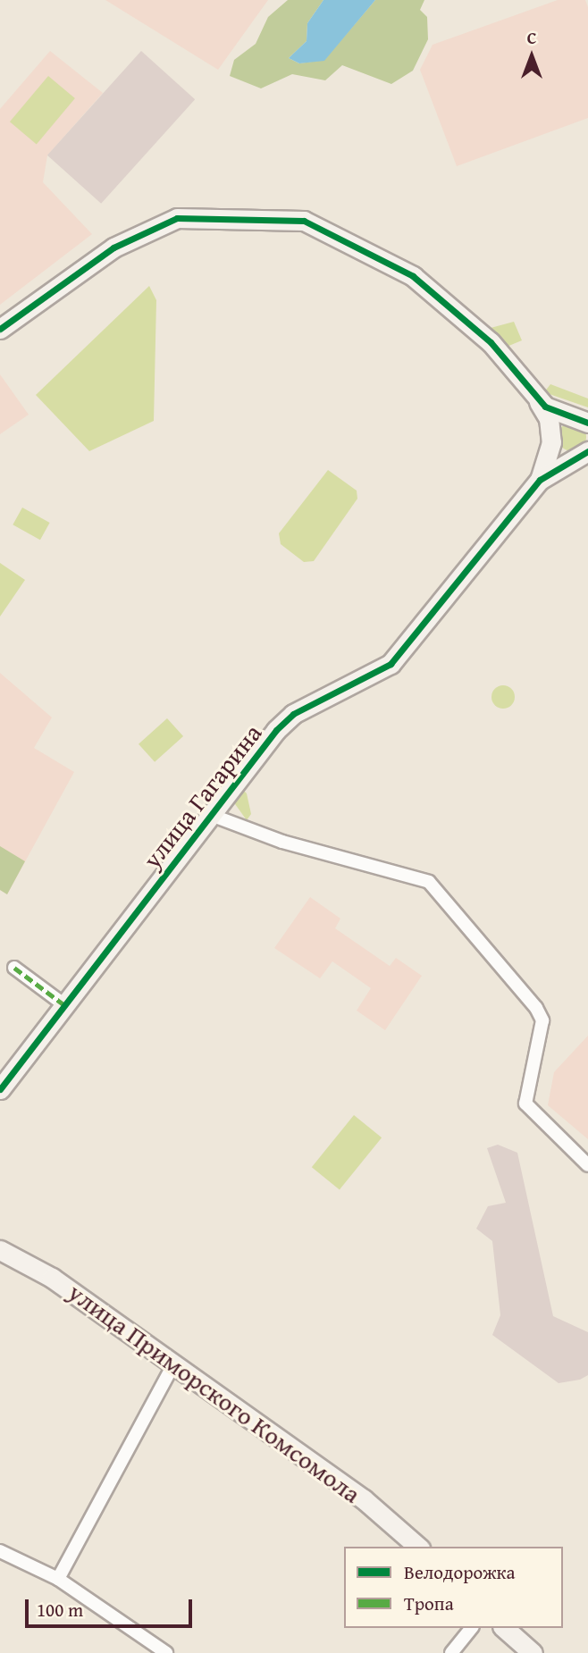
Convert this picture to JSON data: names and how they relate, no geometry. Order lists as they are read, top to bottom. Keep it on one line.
{"streets":{"street":["улица Гагарина","улица Приморского Комсомола"]},"legend":["Велодорожка","Тропа"],"scale_bar":"100 m","north":"top"}
